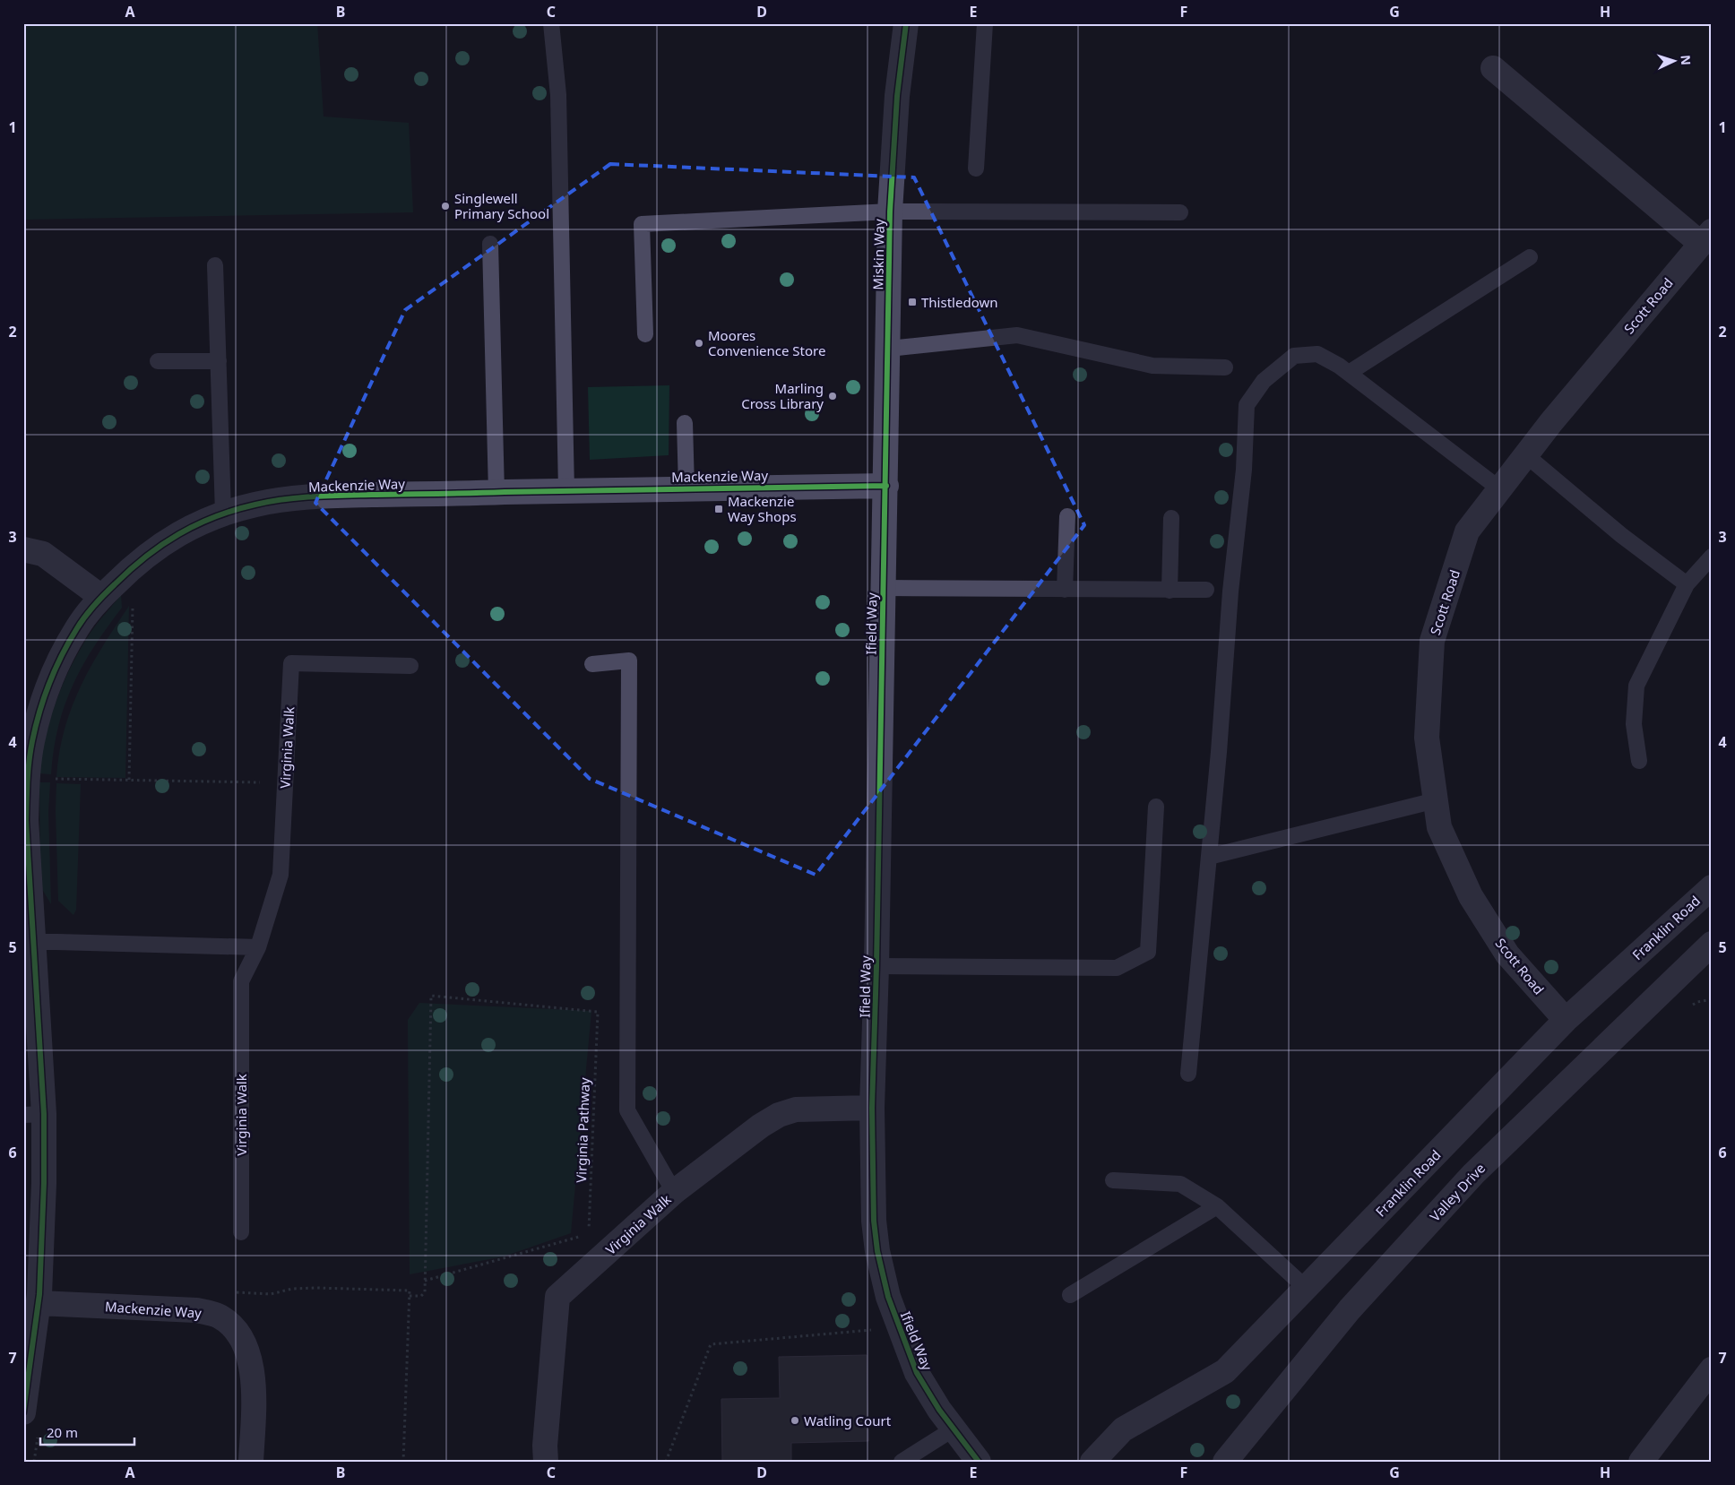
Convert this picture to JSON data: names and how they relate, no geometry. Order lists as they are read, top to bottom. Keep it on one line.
{"streets":{"street":["Miskin Way","Scott Road","Mackenzie Way","Ifield Way","Virginia Walk","Franklin Road","Valley Drive"],"path":["Virginia Pathway"]},"crossings":[["Miskin Way","Mackenzie Way"],["Miskin Way","Ifield Way"],["Scott Road","Franklin Road"],["Mackenzie Way","Ifield Way"],["Ifield Way","Virginia Walk"]],"places":{"other":["Singlewell Primary School","Moores Convenience Store","Marling Cross Library","Watling Court"],"transit":["Thistledown","Mackenzie Way Shops"]},"scale_bar":"20 m","north":"right","grid":{"columns":["A","B","C","D","E","F","G","H"],"rows":["1","2","3","4","5","6","7"]}}
